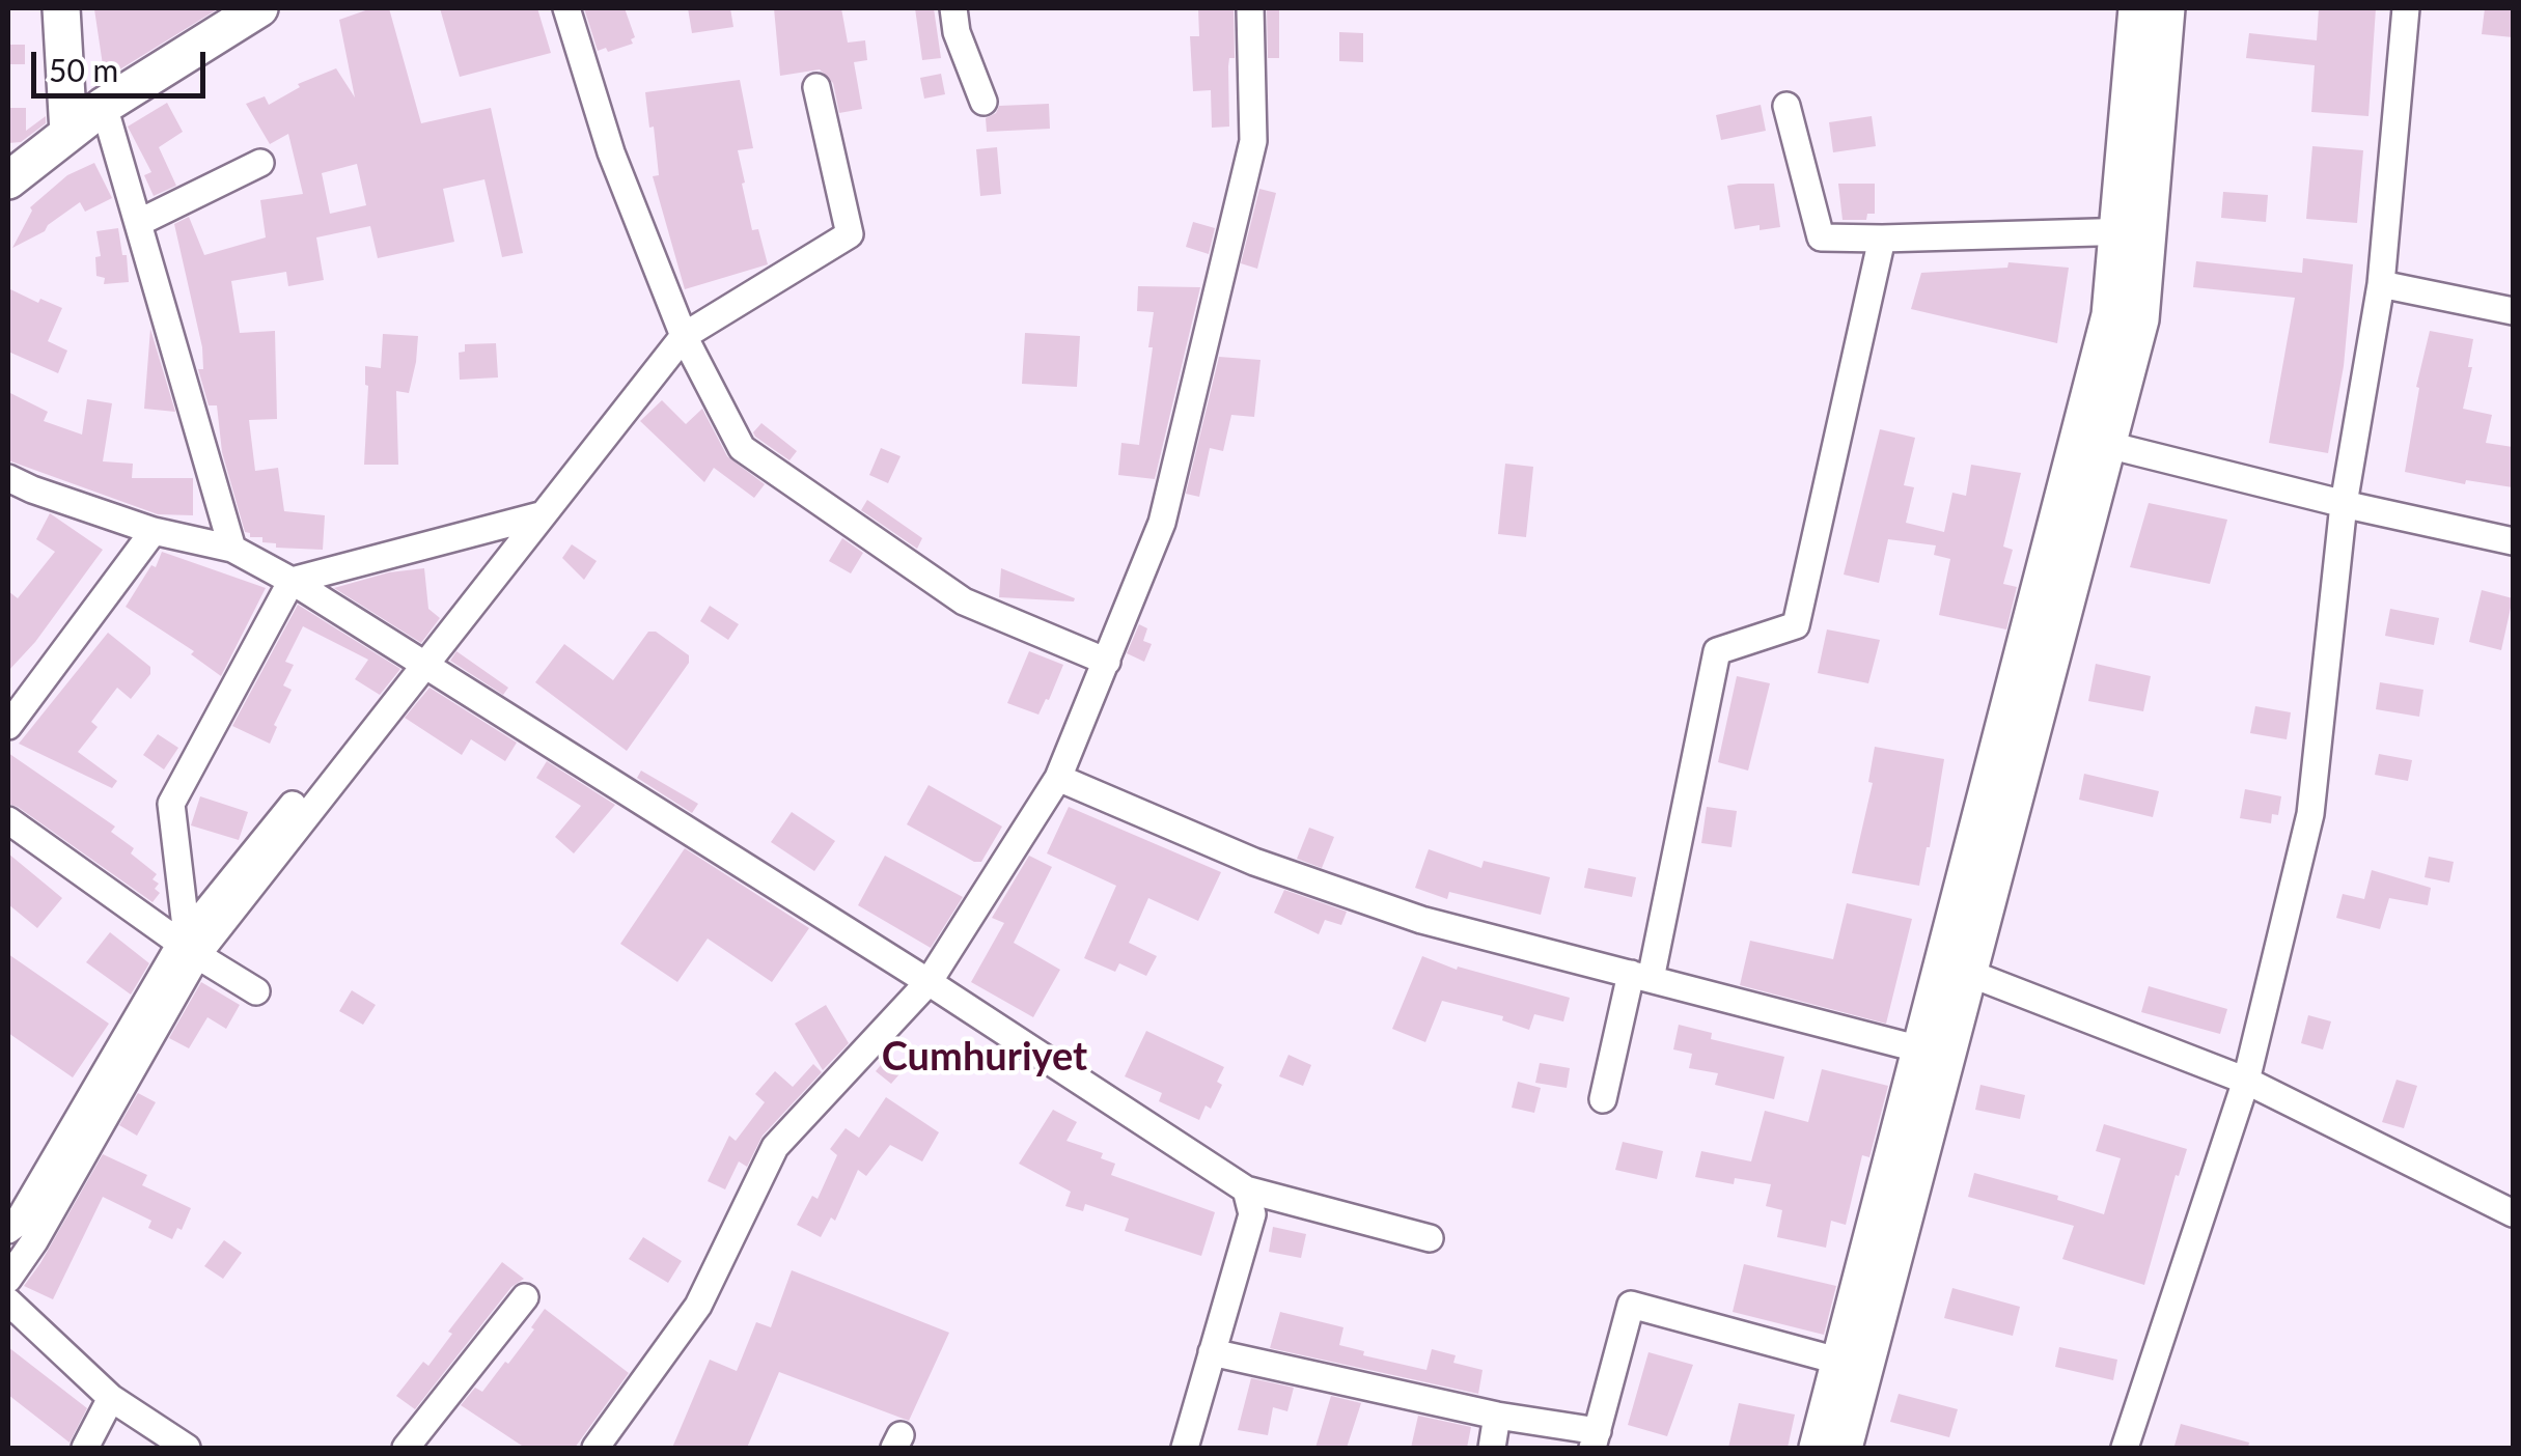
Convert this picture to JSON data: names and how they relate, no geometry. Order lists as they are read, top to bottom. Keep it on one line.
{"districts":["Cumhuriyet"],"scale_bar":"50 m"}
